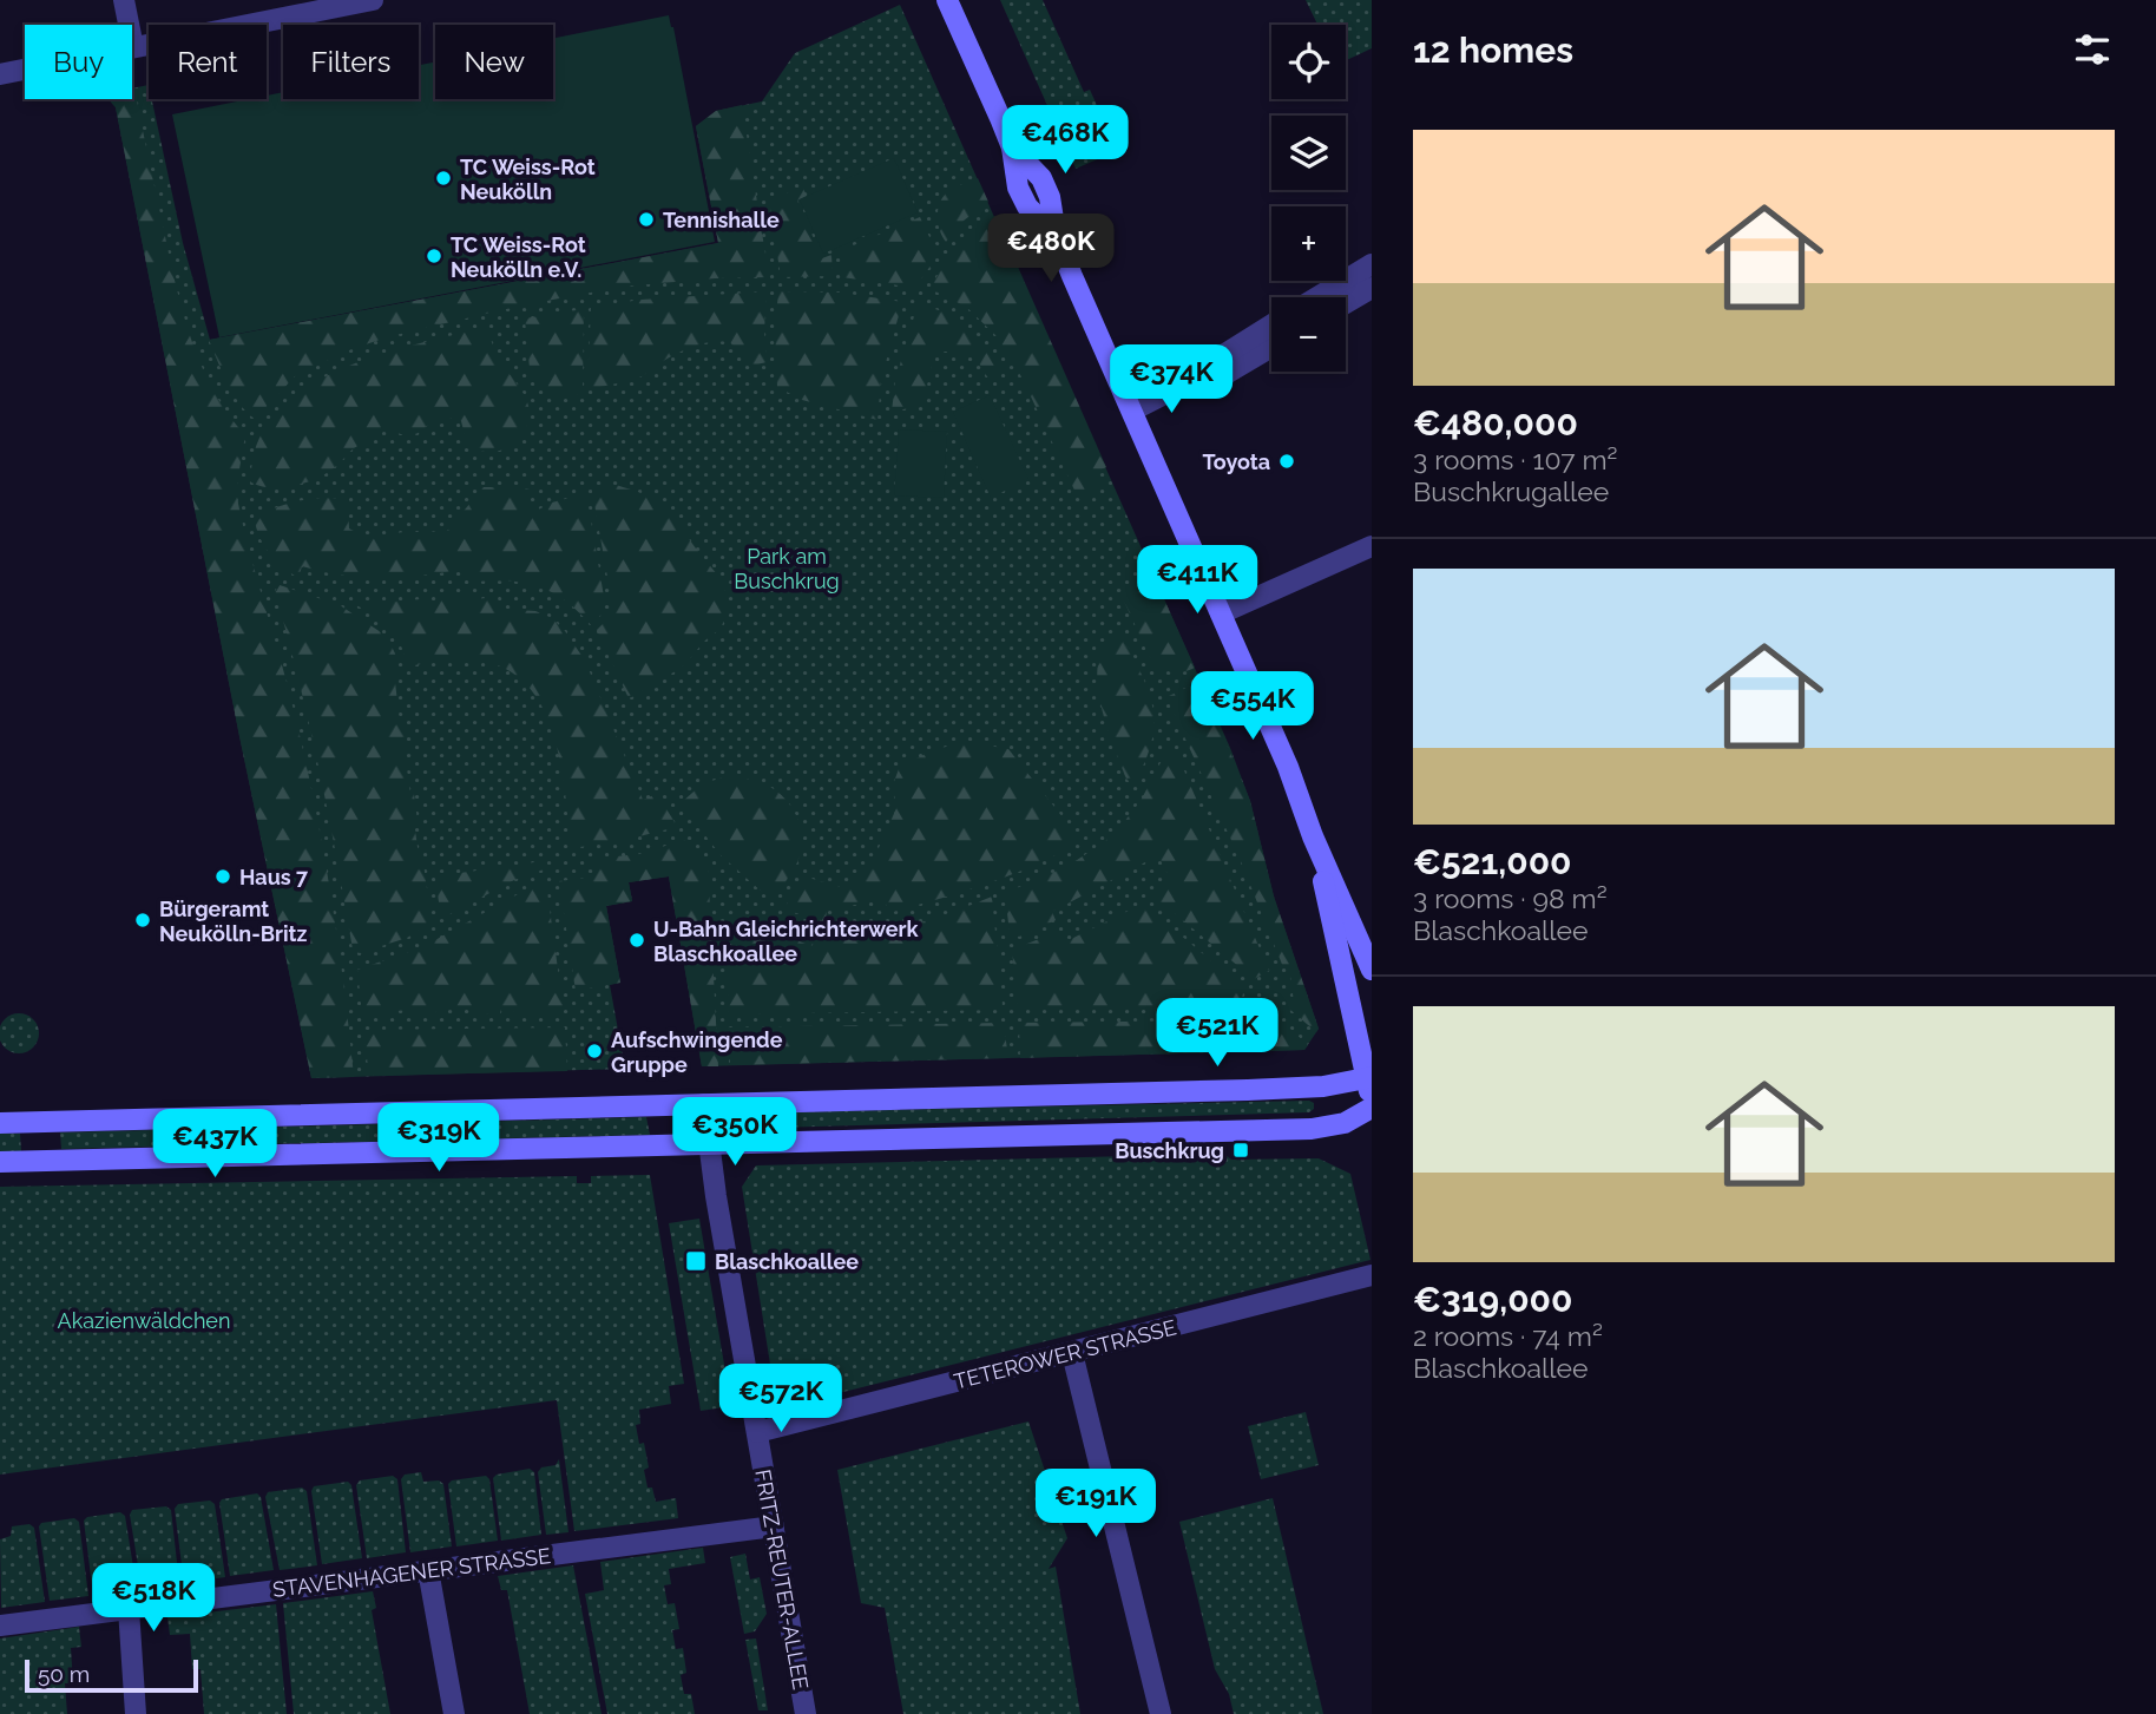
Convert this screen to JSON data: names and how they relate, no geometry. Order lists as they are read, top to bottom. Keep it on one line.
{"streets":{"street":["TETEROWER STRASSE","STAVENHAGENER STRASSE","FRITZ-REUTER-ALLEE"]},"crossings":[["TETEROWER STRASSE","FRITZ-REUTER-ALLEE"],["STAVENHAGENER STRASSE","FRITZ-REUTER-ALLEE"]],"parks":["Park am Buschkrug","Akazienwäldchen"],"places":{"other":["TC Weiss-Rot Neukölln","Tennishalle","TC Weiss-Rot Neukölln e.V.","Toyota","Haus 7","Bürgeramt Neukölln-Britz","U-Bahn Gleichrichterwerk Blaschkoallee","Aufschwingende Gruppe"],"transit":["Buschkrug","Blaschkoallee"]},"scale_bar":"50 m","page":{"heading":"12 homes","map_buttons":["+","−"],"chip":["Buy","Rent","Filters","New"],"list":[{"name":"€480,000","note":"3 rooms · 107 m² · Buschkrugallee"},{"name":"€521,000","note":"3 rooms · 98 m² · Blaschkoallee"},{"name":"€319,000","note":"2 rooms · 74 m² · Blaschkoallee"}],"price":["€468K","€480K","€374K","€411K","€554K","€521K","€350K","€319K","€437K","€572K","€191K","€518K"],"scale":"50 m"}}
